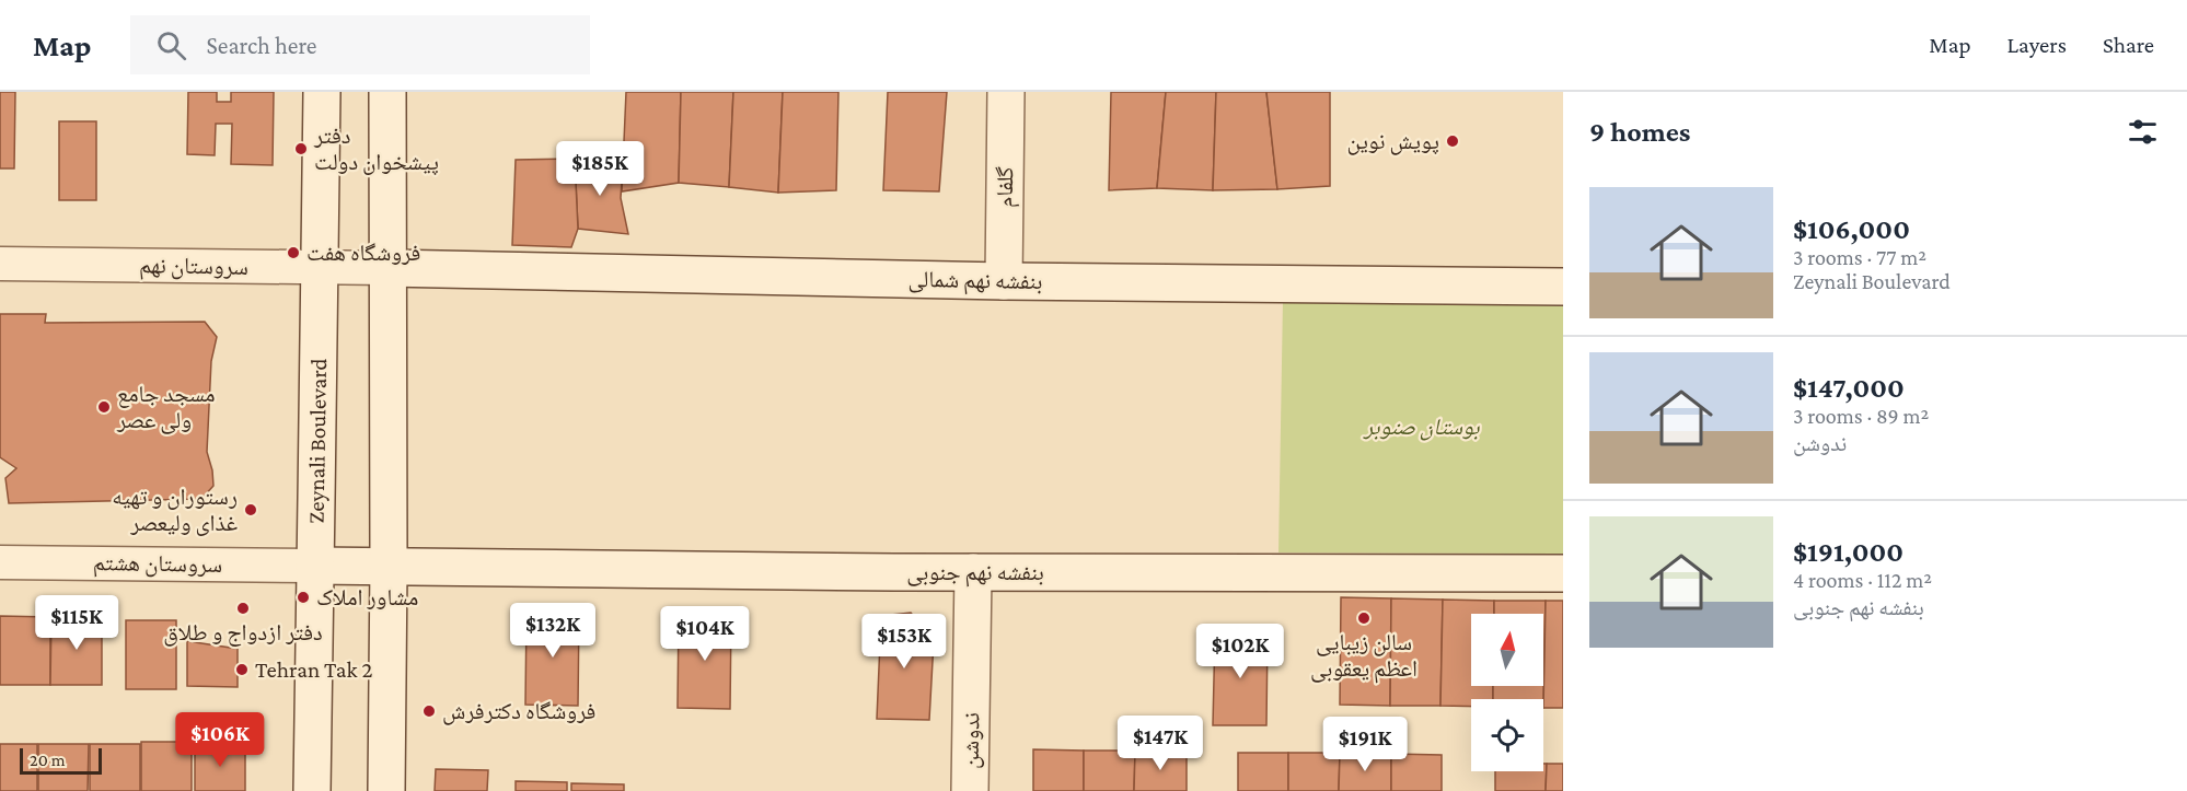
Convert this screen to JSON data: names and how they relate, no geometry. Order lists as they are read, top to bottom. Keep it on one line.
{"streets":{"main road":["گلفام","بنفشه نهم شمالی","Zeynali Boulevard","بنفشه نهم جنوبی","ندوشن"],"street":["سروستان نهم","سروستان هشتم"]},"crossings":[["گلفام","بنفشه نهم شمالی"],["سروستان نهم","بنفشه نهم شمالی"],["سروستان نهم","Zeynali Boulevard"],["Zeynali Boulevard","سروستان هشتم"],["Zeynali Boulevard","بنفشه نهم جنوبی"],["سروستان هشتم","بنفشه نهم جنوبی"],["بنفشه نهم جنوبی","ندوشن"]],"parks":["بوستان صنوبر"],"places":["پویش نوین","دفتر پیشخوان دولت","فروشگاه هفت","مسجد جامع ولی عصر","رستوران و تهیه غذای ولیعصر","مشاور املاک","دفتر ازدواج و طلاق","سالن زیبایی اعظم یعقوبی","Tehran Tak 2","فروشگاه دکترفرش"],"scale_bar":"20 m","north":"top","page":{"header":"Map","search":"Search here","nav":["Map","Layers","Share"],"heading":"9 homes","price":["$185K","$115K","$132K","$104K","$153K","$102K","$106K","$147K","$191K"],"list":[{"name":"$106,000","note":"3 rooms · 77 m² · Zeynali Boulevard"},{"name":"$147,000","note":"3 rooms · 89 m² · ندوشن"},{"name":"$191,000","note":"4 rooms · 112 m² · بنفشه نهم جنوبی"}],"scale":"20 m"}}
